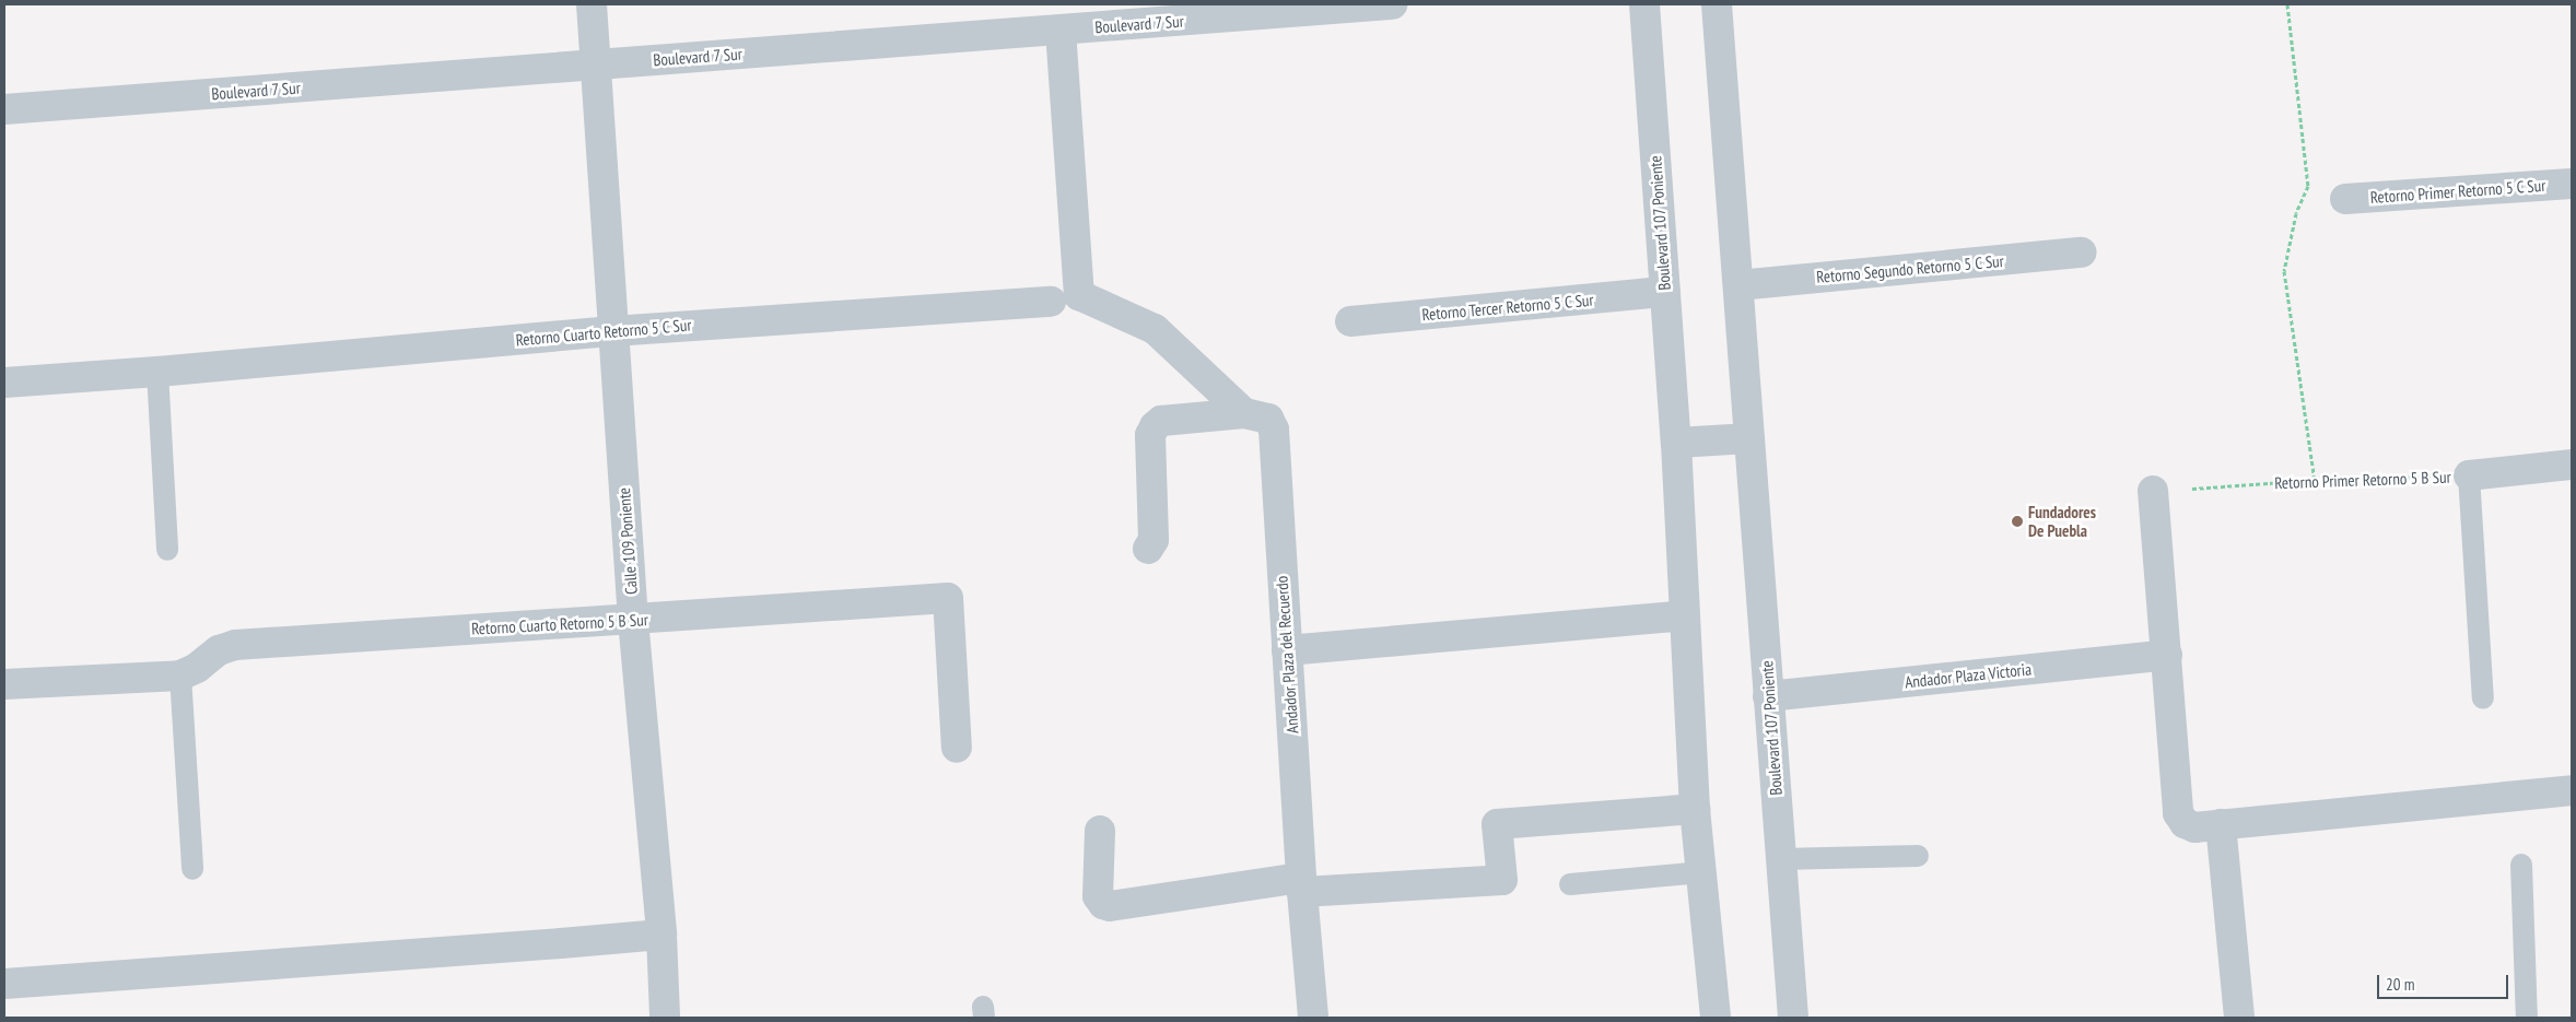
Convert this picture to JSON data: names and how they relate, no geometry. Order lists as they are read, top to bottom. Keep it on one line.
{"streets":{"street":["Boulevard 7 Sur","Retorno Primer Retorno 5 C Sur","Boulevard 107 Poniente","Retorno Segundo Retorno 5 C Sur","Retorno Tercer Retorno 5 C Sur","Retorno Cuarto Retorno 5 C Sur","Retorno Primer Retorno 5 B Sur","Calle 109 Poniente","Retorno Cuarto Retorno 5 B Sur","Andador Plaza del Recuerdo","Andador Plaza Victoria"]},"crossings":[["Boulevard 7 Sur","Calle 109 Poniente"],["Boulevard 107 Poniente","Retorno Segundo Retorno 5 C Sur"],["Boulevard 107 Poniente","Retorno Tercer Retorno 5 C Sur"],["Boulevard 107 Poniente","Andador Plaza Victoria"],["Retorno Cuarto Retorno 5 C Sur","Calle 109 Poniente"],["Calle 109 Poniente","Retorno Cuarto Retorno 5 B Sur"]],"places":["Fundadores De Puebla"],"scale_bar":"20 m"}
